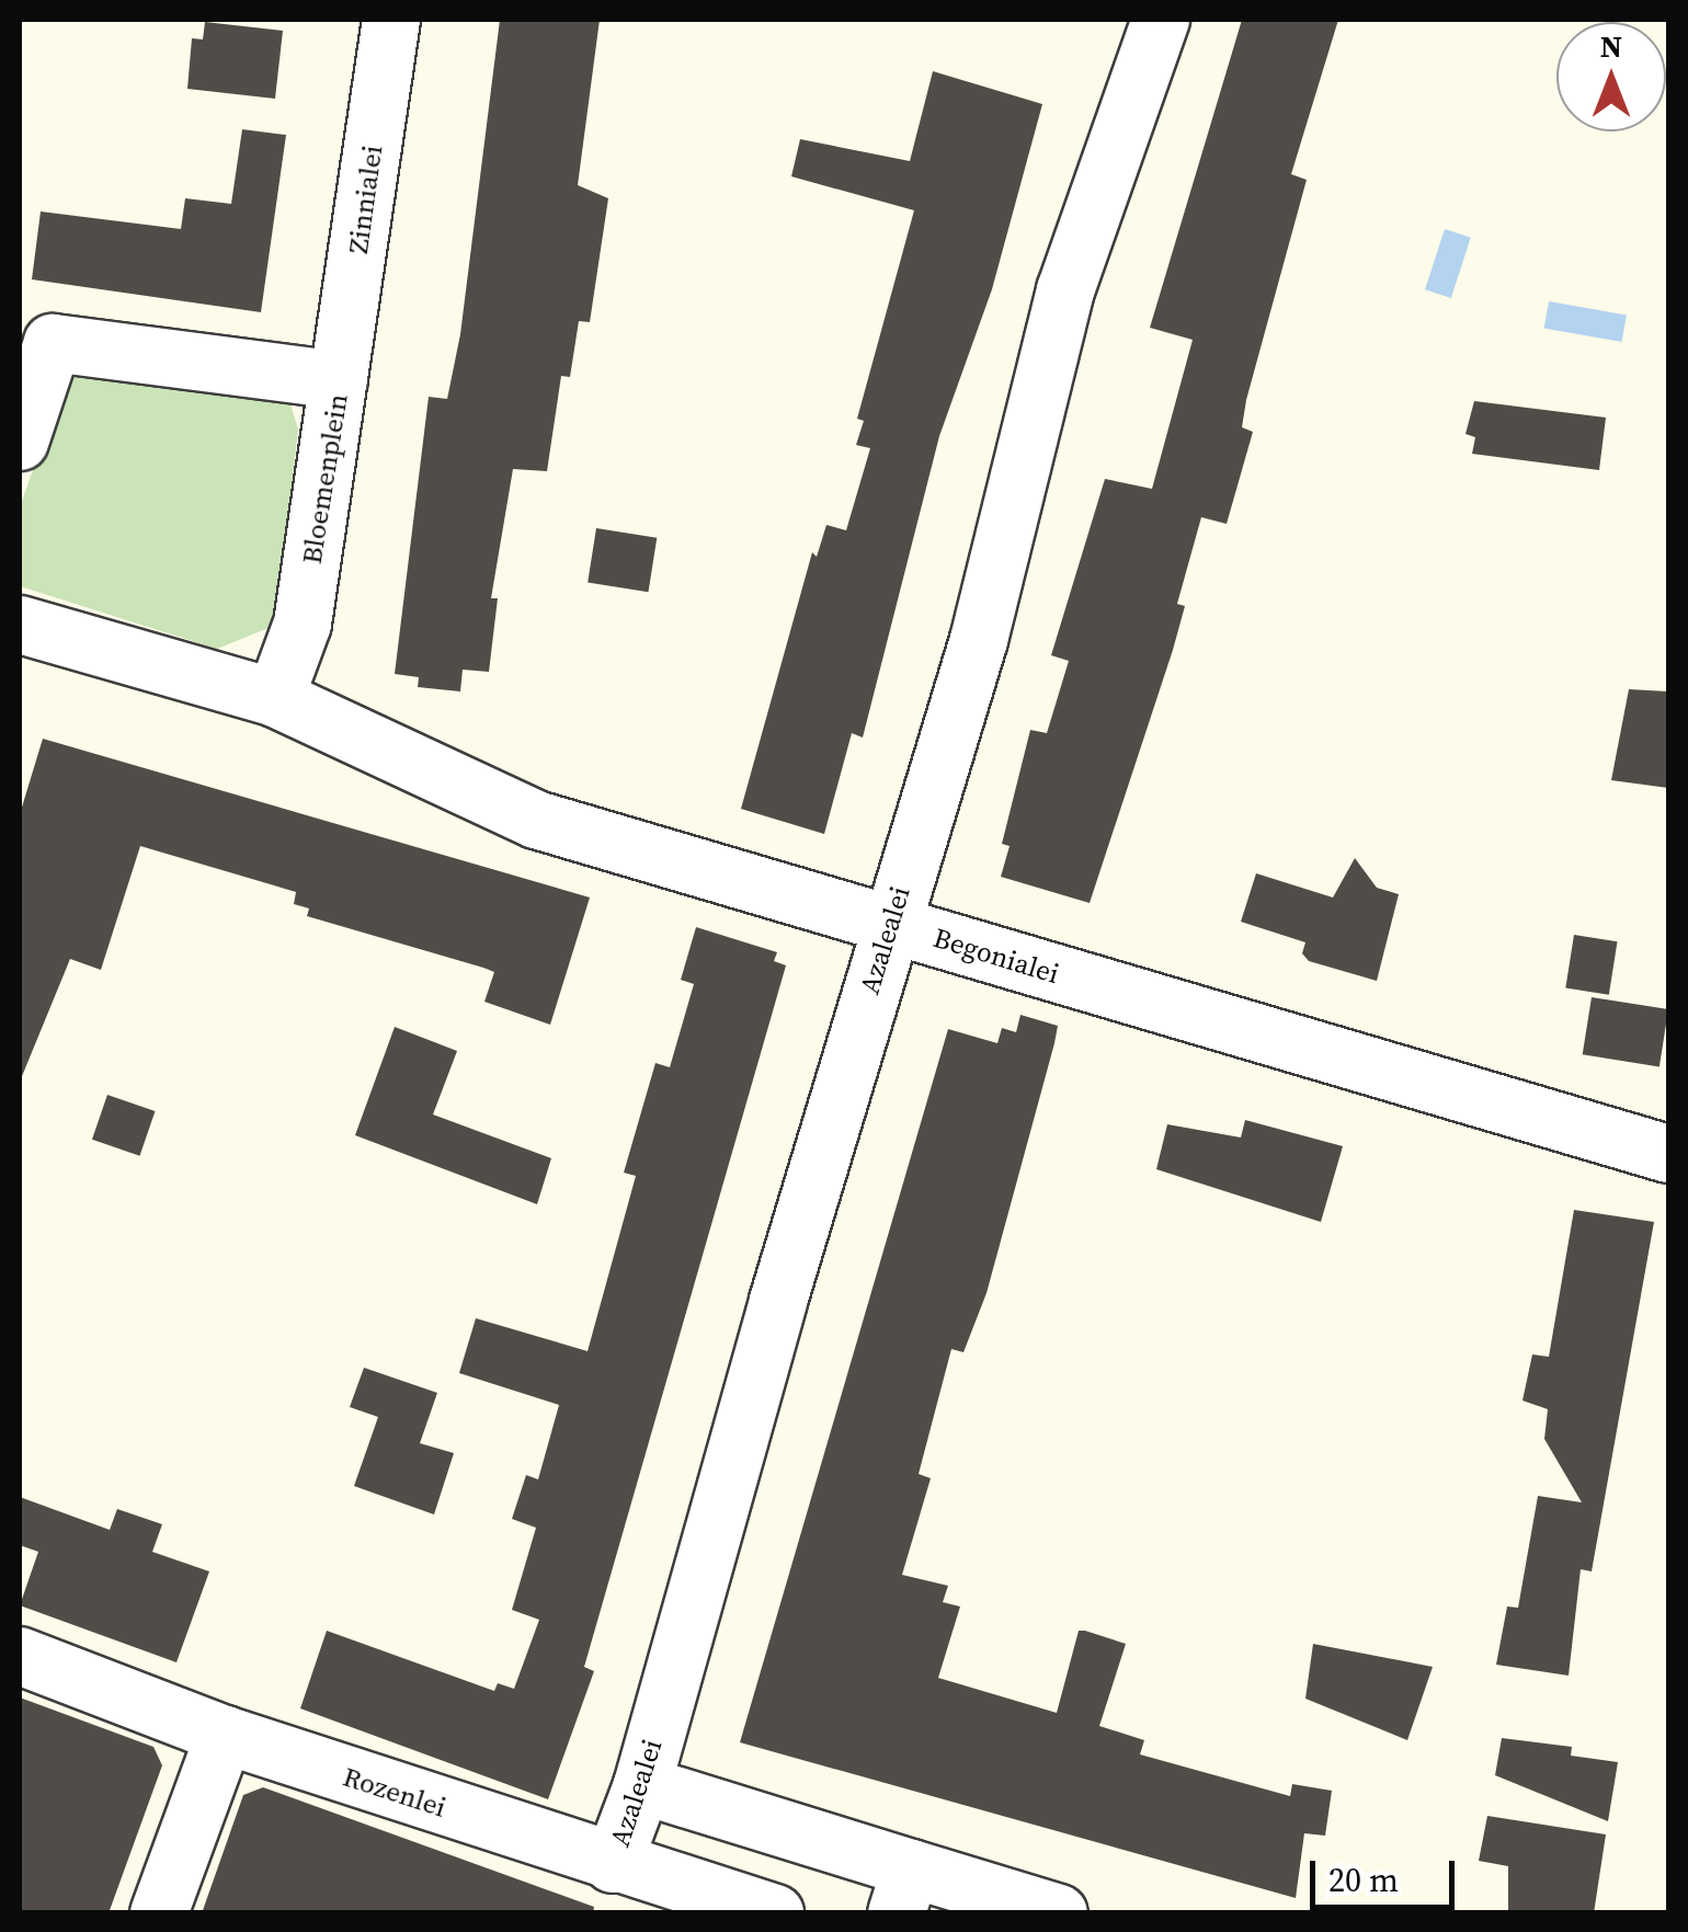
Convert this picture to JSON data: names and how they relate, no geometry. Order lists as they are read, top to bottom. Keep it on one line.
{"streets":{"street":["Zinnialei","Bloemenplein","Azalealei","Begonialei","Rozenlei"]},"crossings":[["Zinnialei","Bloemenplein"],["Bloemenplein","Begonialei"],["Azalealei","Begonialei"],["Azalealei","Rozenlei"]],"scale_bar":"20 m","north":"top"}
